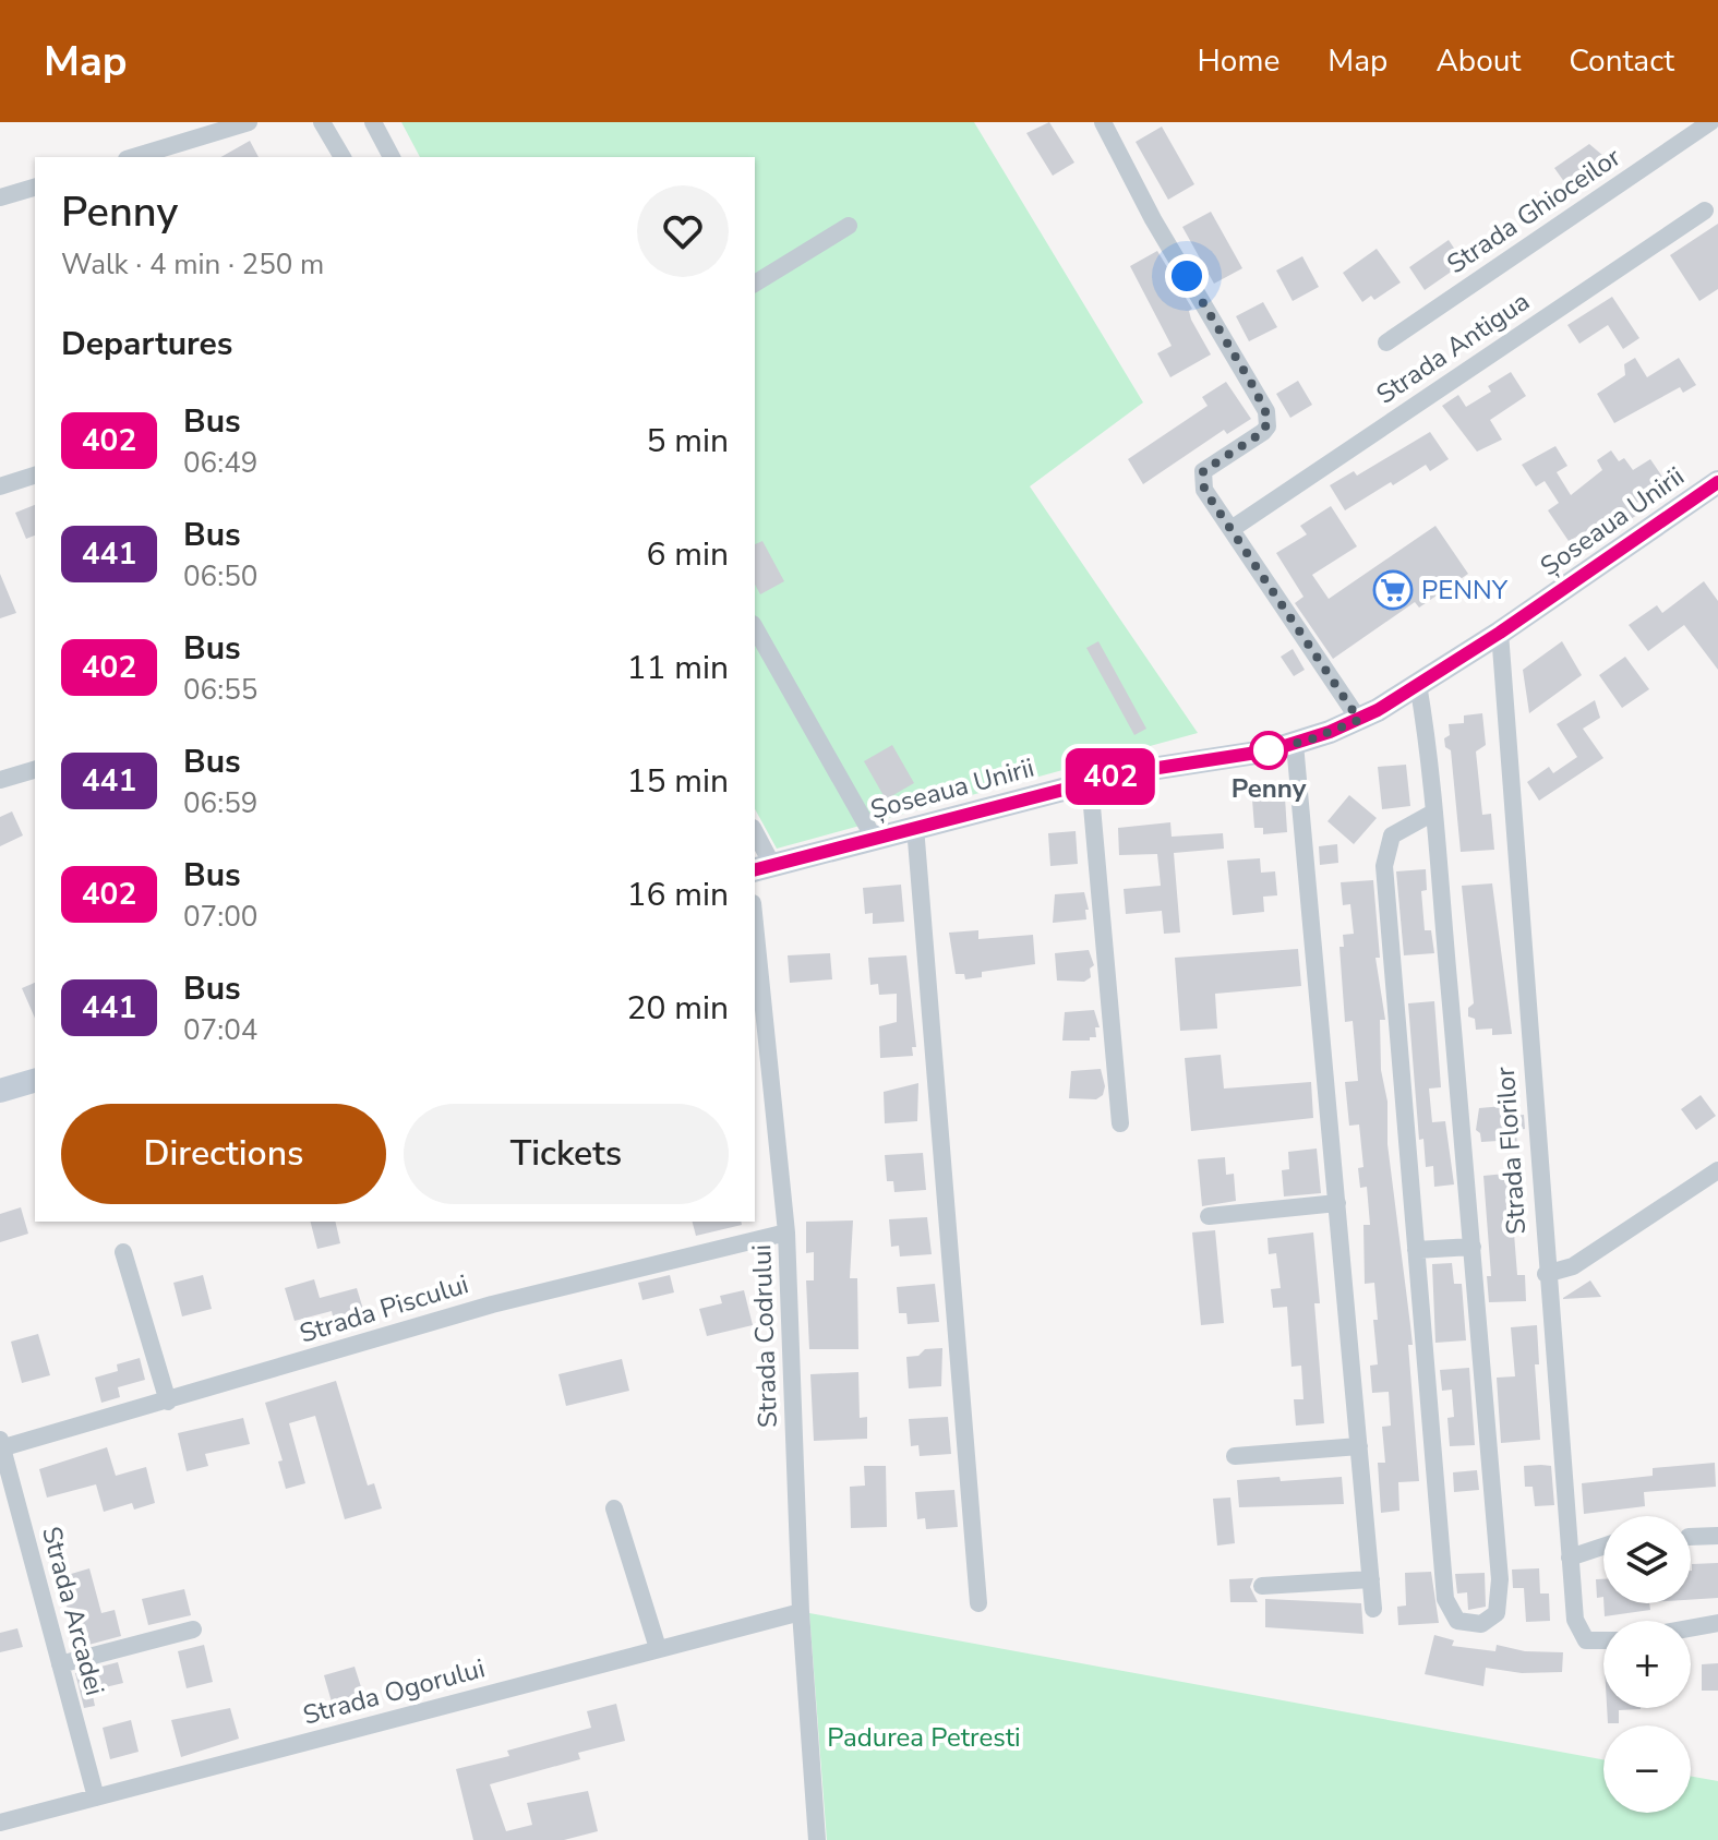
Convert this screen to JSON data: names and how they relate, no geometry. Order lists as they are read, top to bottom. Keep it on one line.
{"streets":{"main road":["Șoseaua Unirii"],"street":["Strada Ghioceilor","Strada Antigua","Strada Florilor","Strada Piscului","Strada Codrului","Strada Arcadei","Strada Ogorului"]},"crossings":[["Șoseaua Unirii","Strada Florilor"],["Strada Piscului","Strada Codrului"],["Strada Piscului","Strada Arcadei"],["Strada Codrului","Strada Ogorului"],["Strada Arcadei","Strada Ogorului"]],"parks":["Padurea Petresti"],"places":{"supermarket":["PENNY"],"other":["Penny"]},"lines":["bus line 402"],"page":{"header":"Map","nav":["Home","Map","About","Contact"],"on_map":"402","heading":[["Penny","Walk · 4 min · 250 m"],"Departures"],"list":[{"mark":"402","name":"Bus","note":"06:49","value":"5 min"},{"mark":"441","name":"Bus","note":"06:50","value":"6 min"},{"mark":"402","name":"Bus","note":"06:55","value":"11 min"},{"mark":"441","name":"Bus","note":"06:59","value":"15 min"},{"mark":"402","name":"Bus","note":"07:00","value":"16 min"},{"mark":"441","name":"Bus","note":"07:04","value":"20 min"}],"buttons":["Directions","Tickets"],"map_buttons":["+","−"]}}
